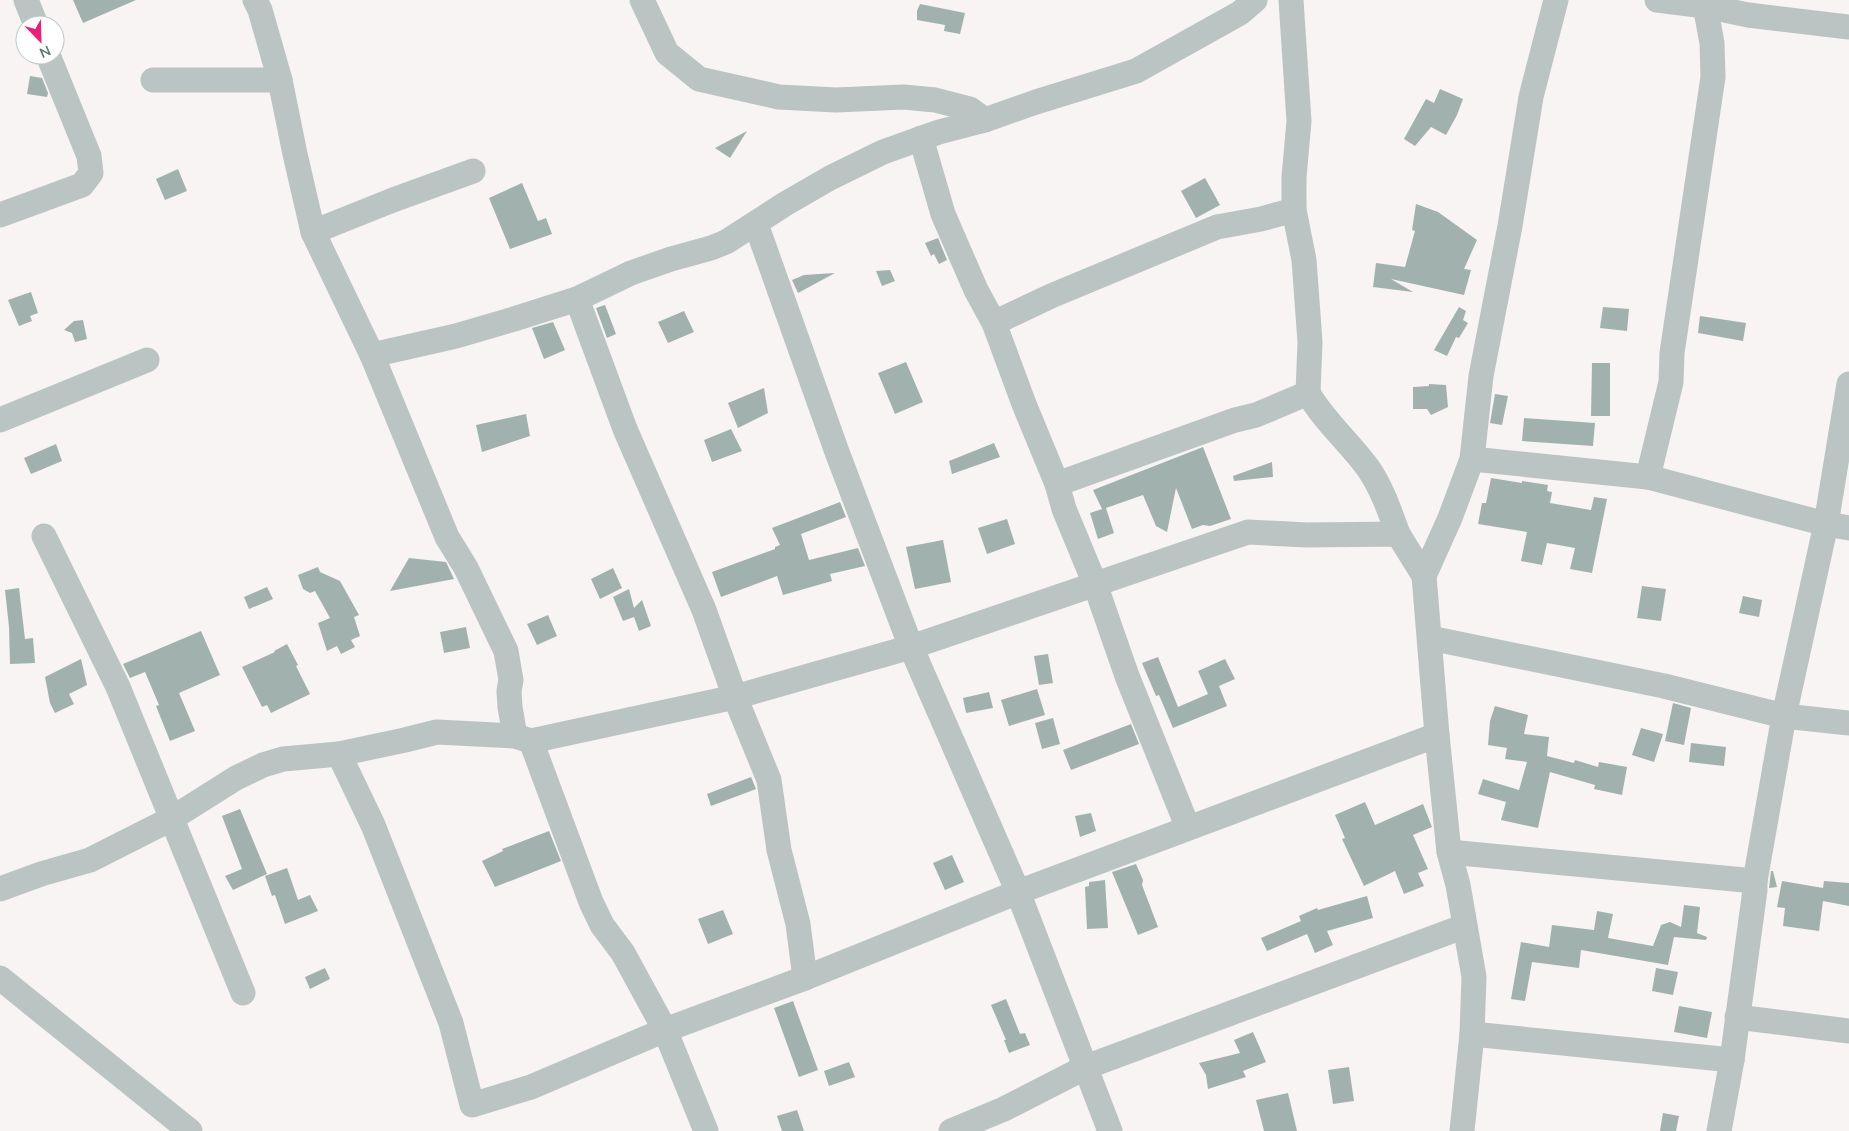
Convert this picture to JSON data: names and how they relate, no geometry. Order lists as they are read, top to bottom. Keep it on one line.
{"north":"bottom right"}
